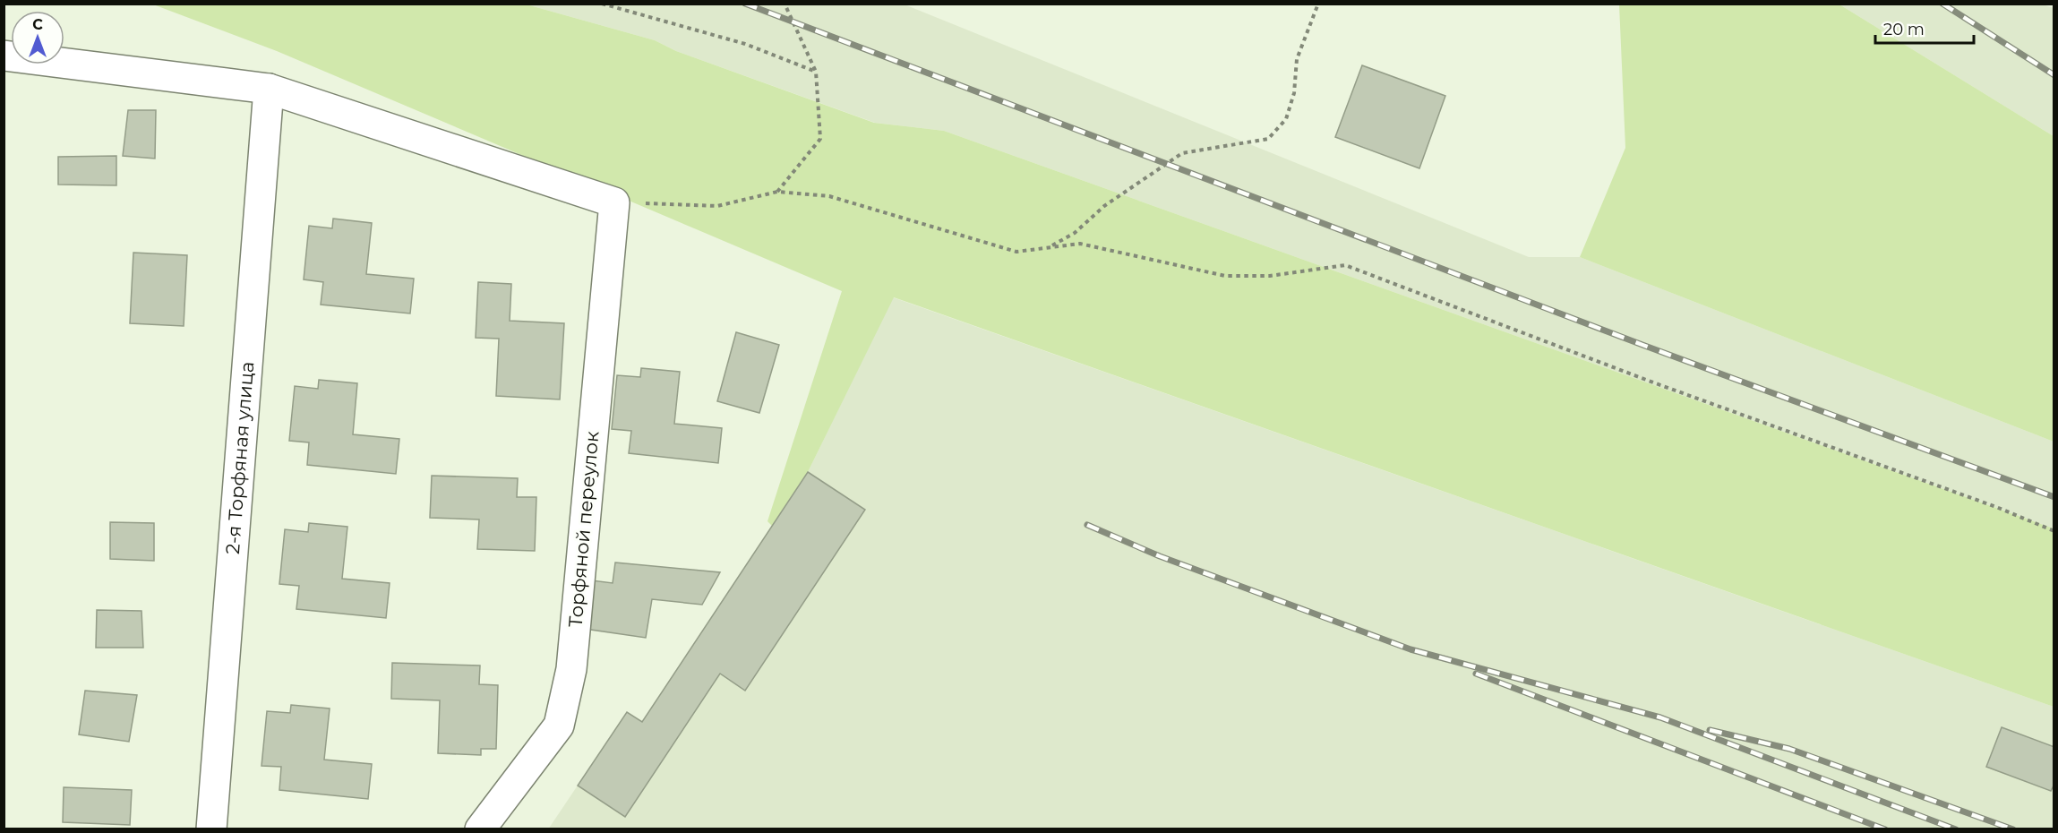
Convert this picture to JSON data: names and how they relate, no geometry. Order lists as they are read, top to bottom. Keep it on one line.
{"streets":{"street":["2-я Торфяная улица","Торфяной переулок"]},"scale_bar":"20 m","north":"top"}
